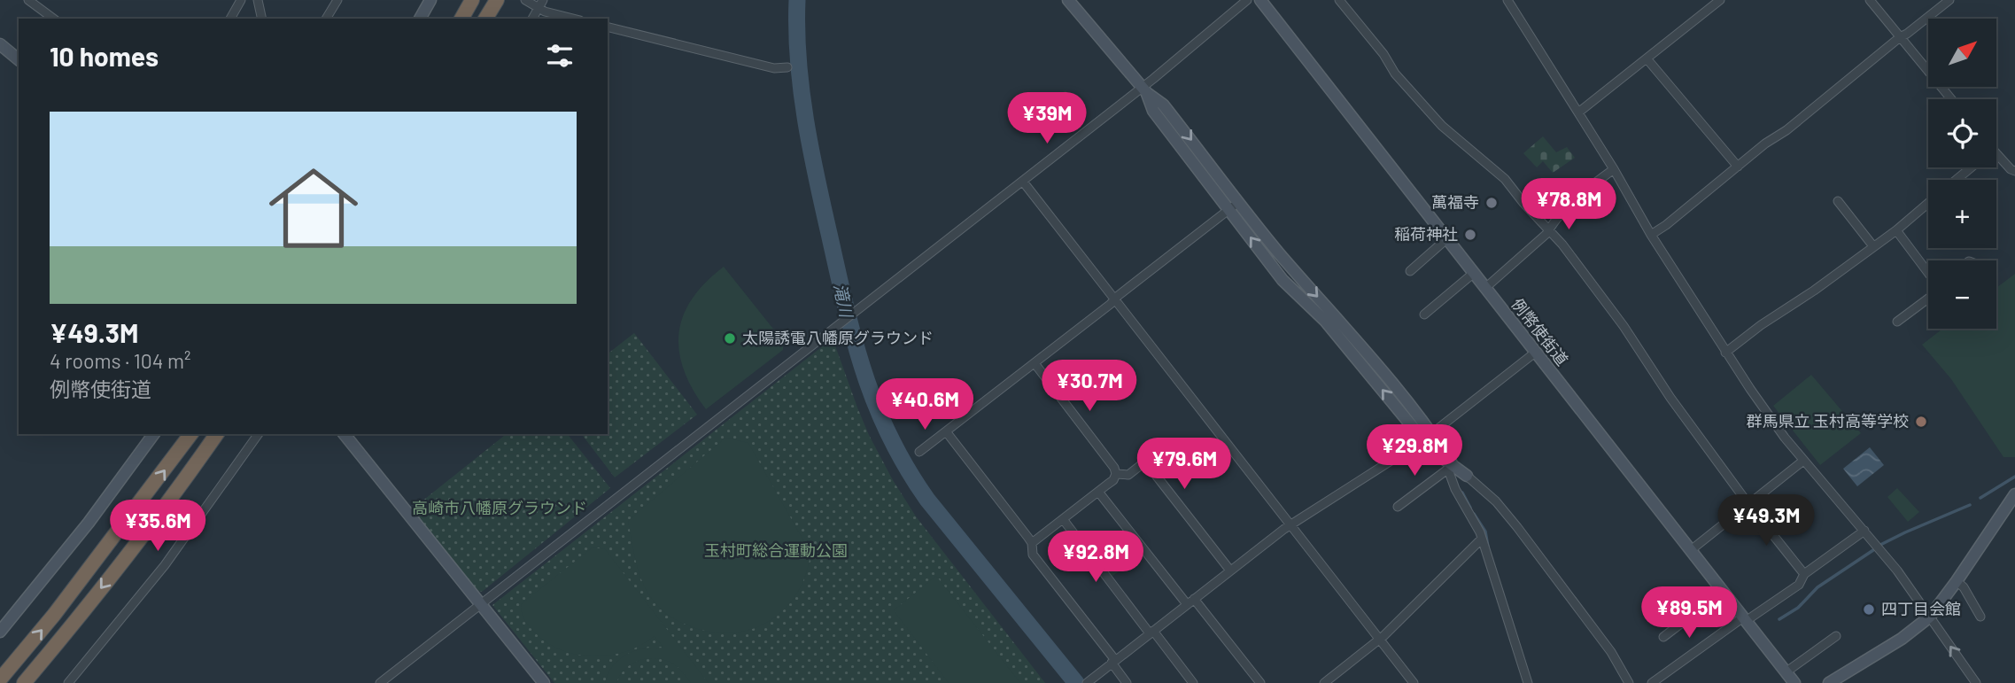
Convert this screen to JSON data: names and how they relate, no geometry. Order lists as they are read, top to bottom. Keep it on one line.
{"streets":{"street":["例幣使街道"]},"water":["滝川"],"parks":["高崎市八幡原グラウンド","玉村町総合運動公園"],"places":["萬福寺","稲荷神社","太陽誘電八幡原グラウンド","群馬県立 玉村高等学校","四丁目会館"],"north":"top right","page":{"map_buttons":["+","−"],"heading":"10 homes","price":["¥39M","¥78.8M","¥30.7M","¥40.6M","¥29.8M","¥79.6M","¥49.3M","¥35.6M","¥92.8M","¥89.5M"],"list":[{"name":"¥49.3M","note":"4 rooms · 104 m² · 例幣使街道"}]}}
